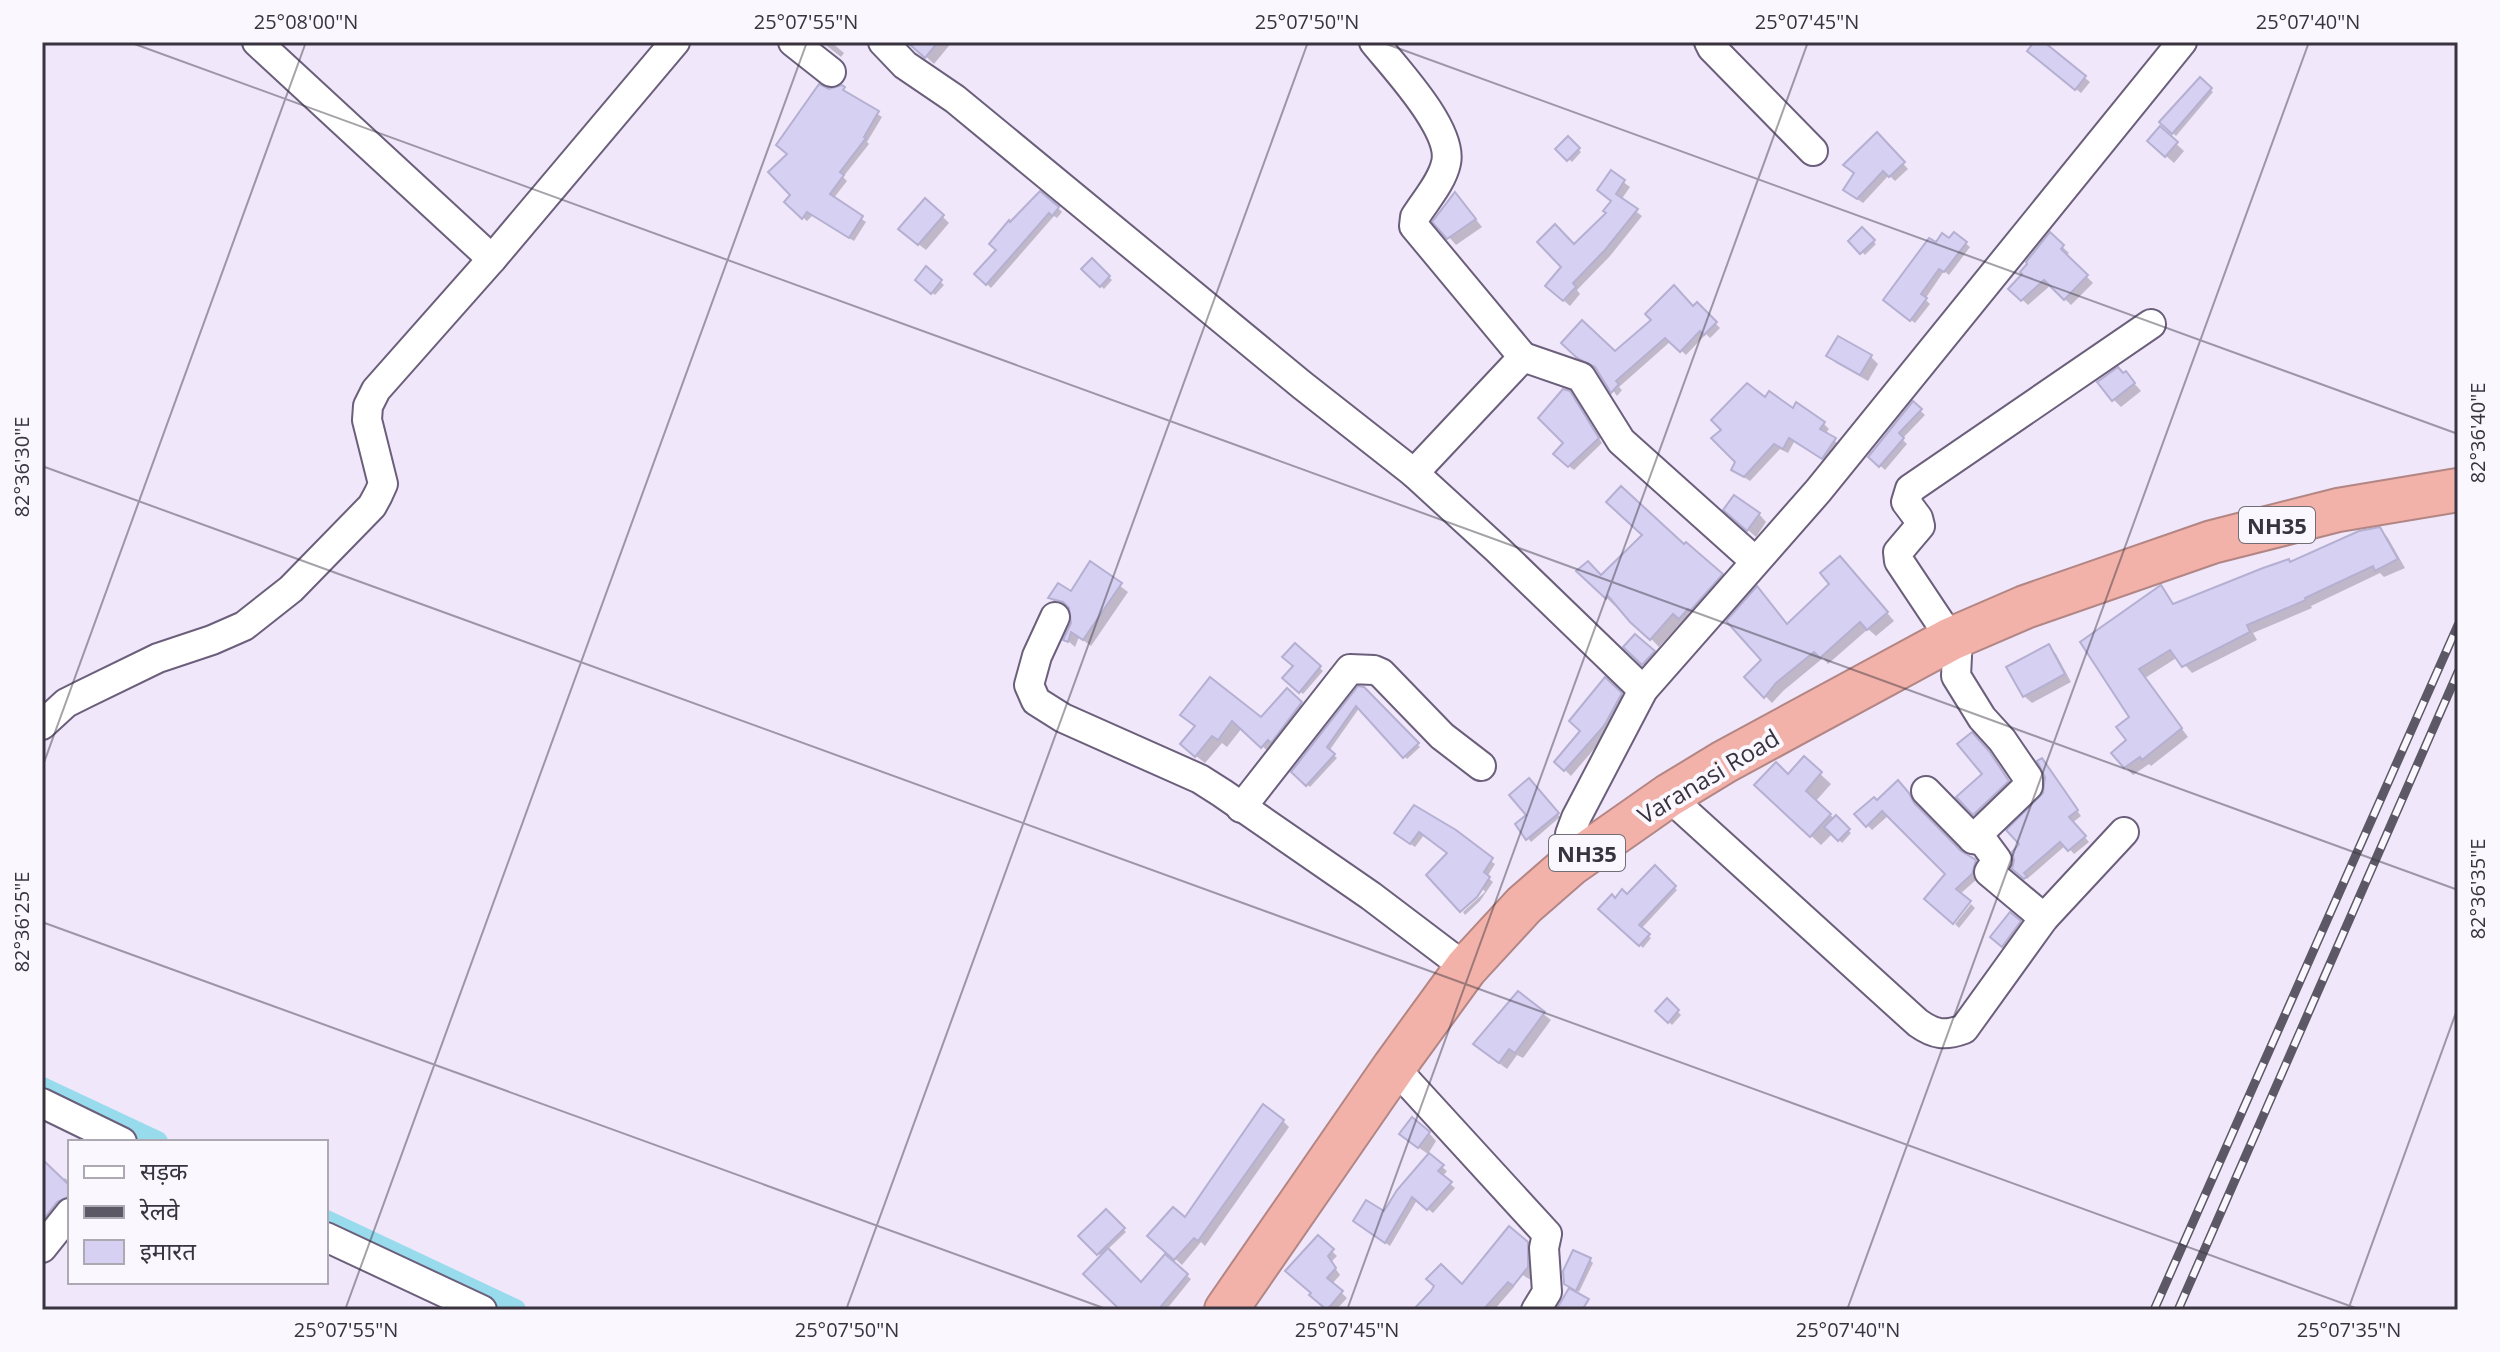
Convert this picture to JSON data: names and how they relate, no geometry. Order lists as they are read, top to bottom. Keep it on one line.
{"streets":{"highway":["NH35","Varanasi Road"]},"legend":["सड़क","रेलवे","इमारत"],"coordinates":["25°08'00\"N","25°07'55\"N","25°07'50\"N","25°07'45\"N","25°07'40\"N","82°36'40\"E","82°36'30\"E","82°36'35\"E","82°36'25\"E","25°07'35\"N"]}
